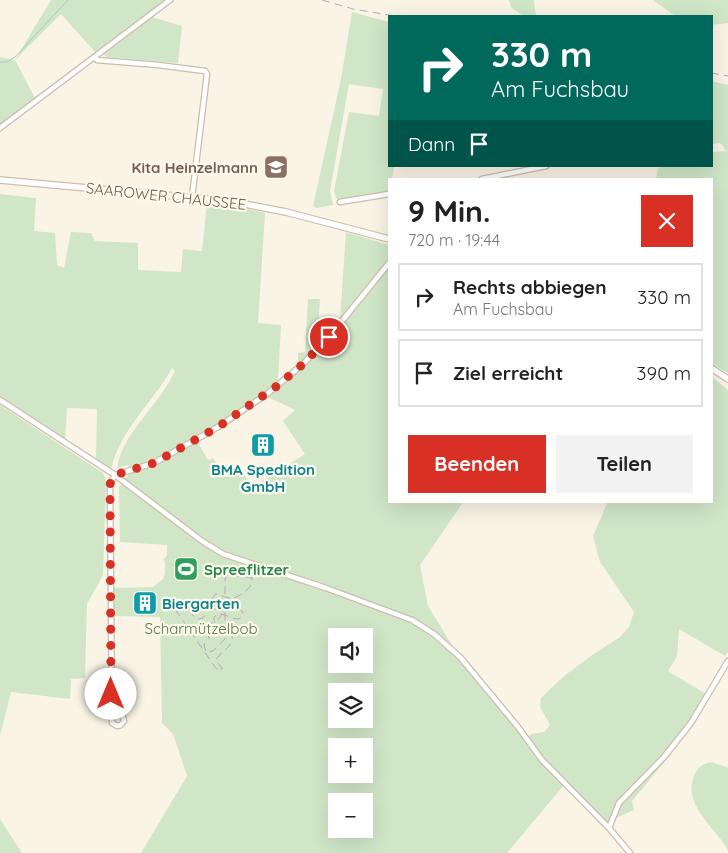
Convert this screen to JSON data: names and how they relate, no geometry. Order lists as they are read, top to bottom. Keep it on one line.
{"streets":{"main road":["SAAROWER CHAUSSEE"]},"parks":["Scharmützelbob"],"places":{"school or university":["Kita Heinzelmann"],"building":["BMA Spedition GmbH","Biergarten"],"sports":["Spreeflitzer"]},"page":{"turn":["330 m","Am Fuchsbau"],"then":"Dann","heading":["9 Min.","720 m · 19:44"],"list":[{"name":"Rechts abbiegen","note":"Am Fuchsbau","value":"330 m"},{"name":"Ziel erreicht","value":"390 m"}],"buttons":["Beenden","Teilen"],"map_buttons":["+","−"]}}
